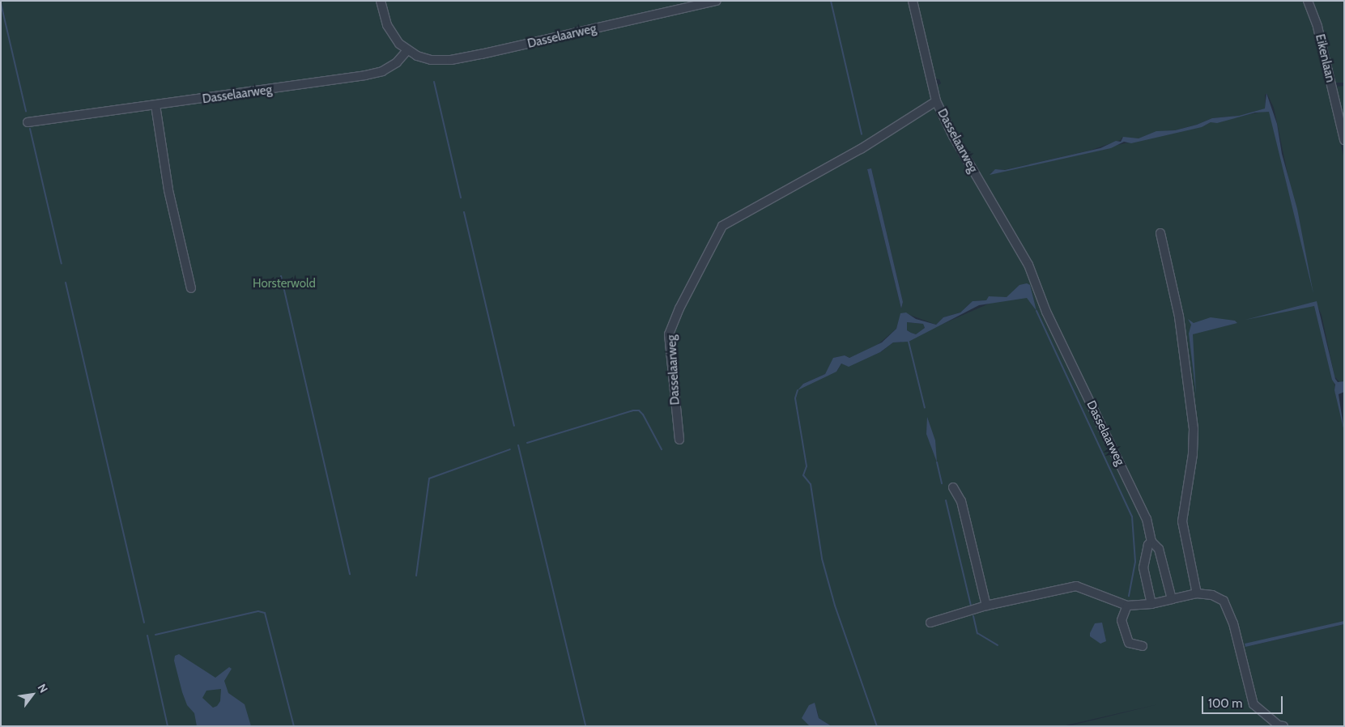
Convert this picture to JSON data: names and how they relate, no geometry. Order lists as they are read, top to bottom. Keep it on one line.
{"streets":{"street":["Dasselaarweg","Eikenlaan"]},"parks":["Horsterwold"],"scale_bar":"100 m","north":"top right"}
